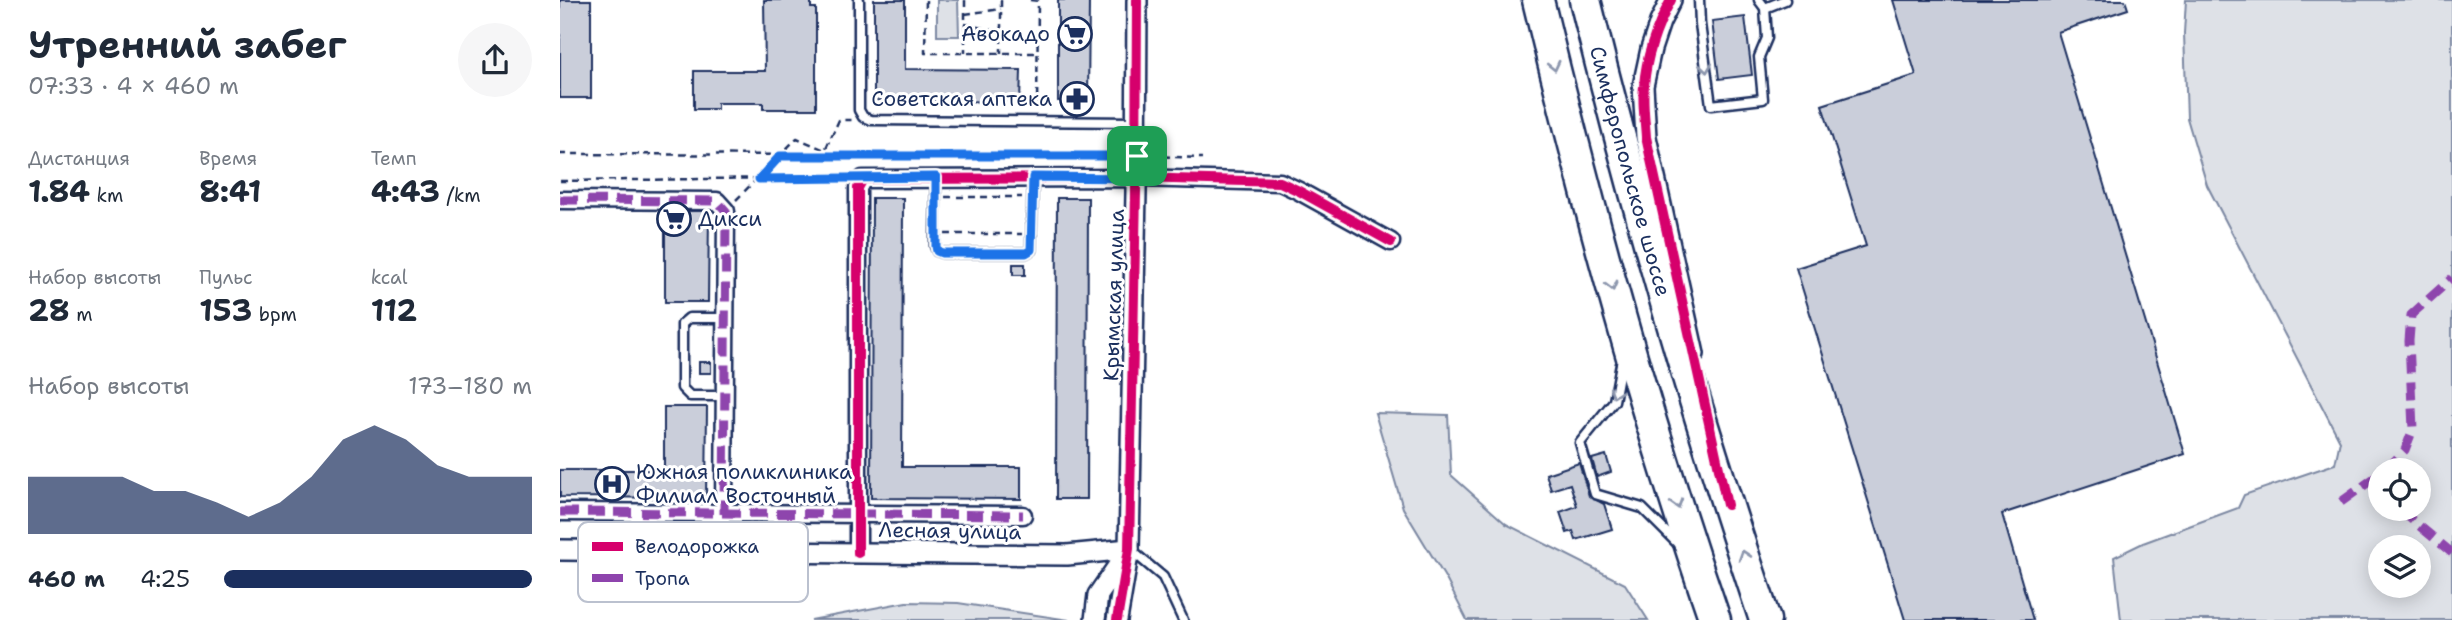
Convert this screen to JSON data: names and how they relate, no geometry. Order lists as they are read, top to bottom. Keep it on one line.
{"streets":{"highway":["Симферопольское шоссе"],"street":["Крымская улица","Лесная улица"]},"crossings":[["Крымская улица","Лесная улица"]],"places":{"supermarket":["Авокадо","Дикси"],"pharmacy":["Советская аптека"],"hospital":["Южная поликлиника Филиал Восточный"]},"legend":["Велодорожка","Тропа"],"page":{"heading":["Утренний забег","07:33 · 4 × 460 m"],"stats":[["Дистанция","1.84 km"],["Время","8:41"],["Темп","4:43 /km"],["Набор высоты","28 m"],["Пульс","153 bpm"],["kcal","112"]],"chart":["Набор высоты","173–180 m"],"list":[{"name":"460 m","note":"4:25"}]}}
